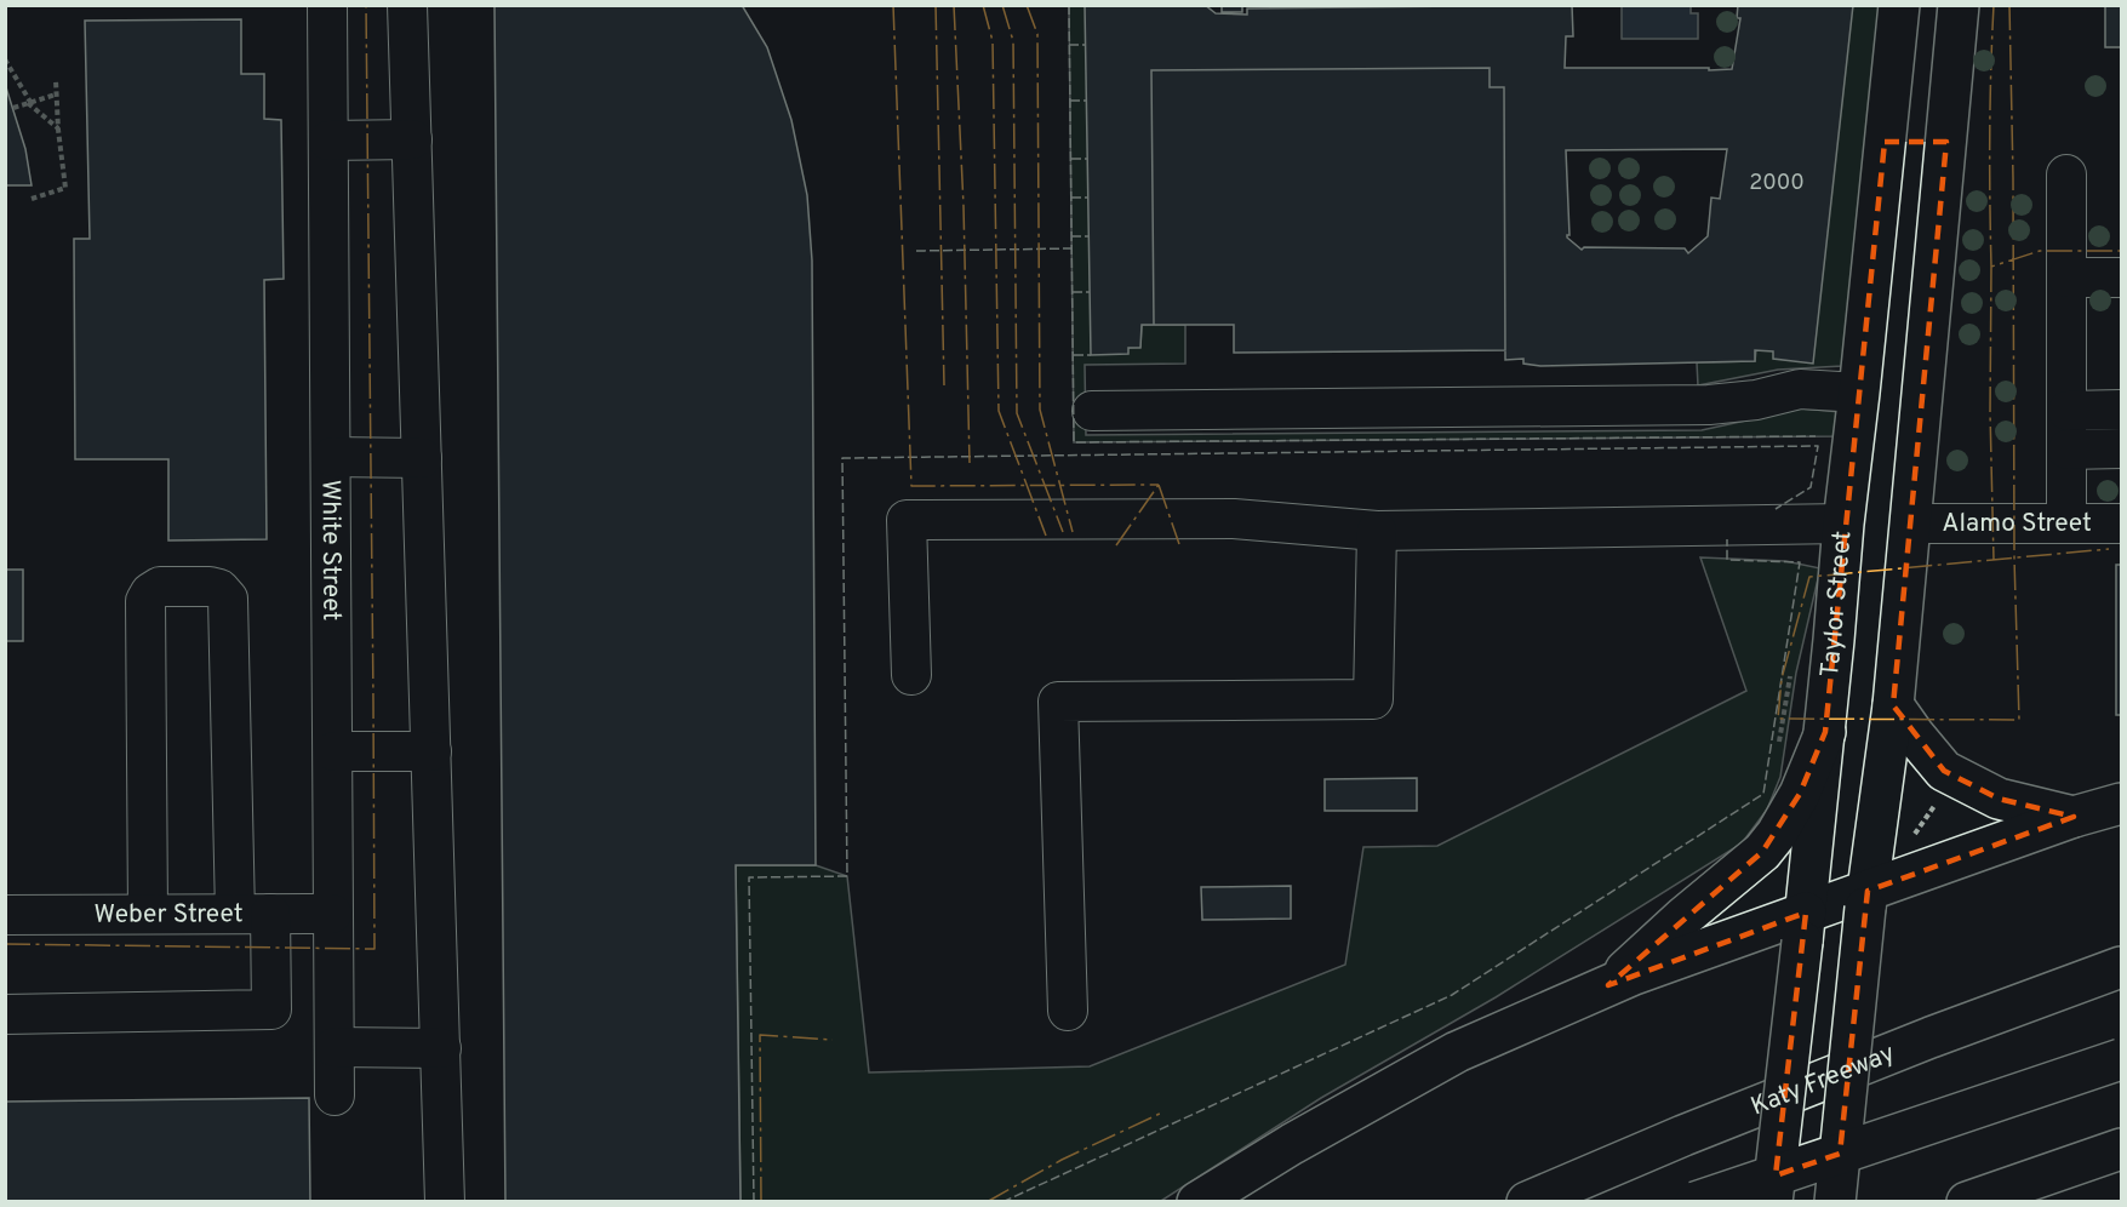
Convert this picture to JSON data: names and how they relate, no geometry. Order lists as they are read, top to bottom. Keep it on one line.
{"streets":{"main road":["Taylor Street","Katy Freeway"],"street":["Alamo Street","White Street","Weber Street"]},"crossings":[["White Street","Weber Street"]],"house_numbers":["2000"]}
